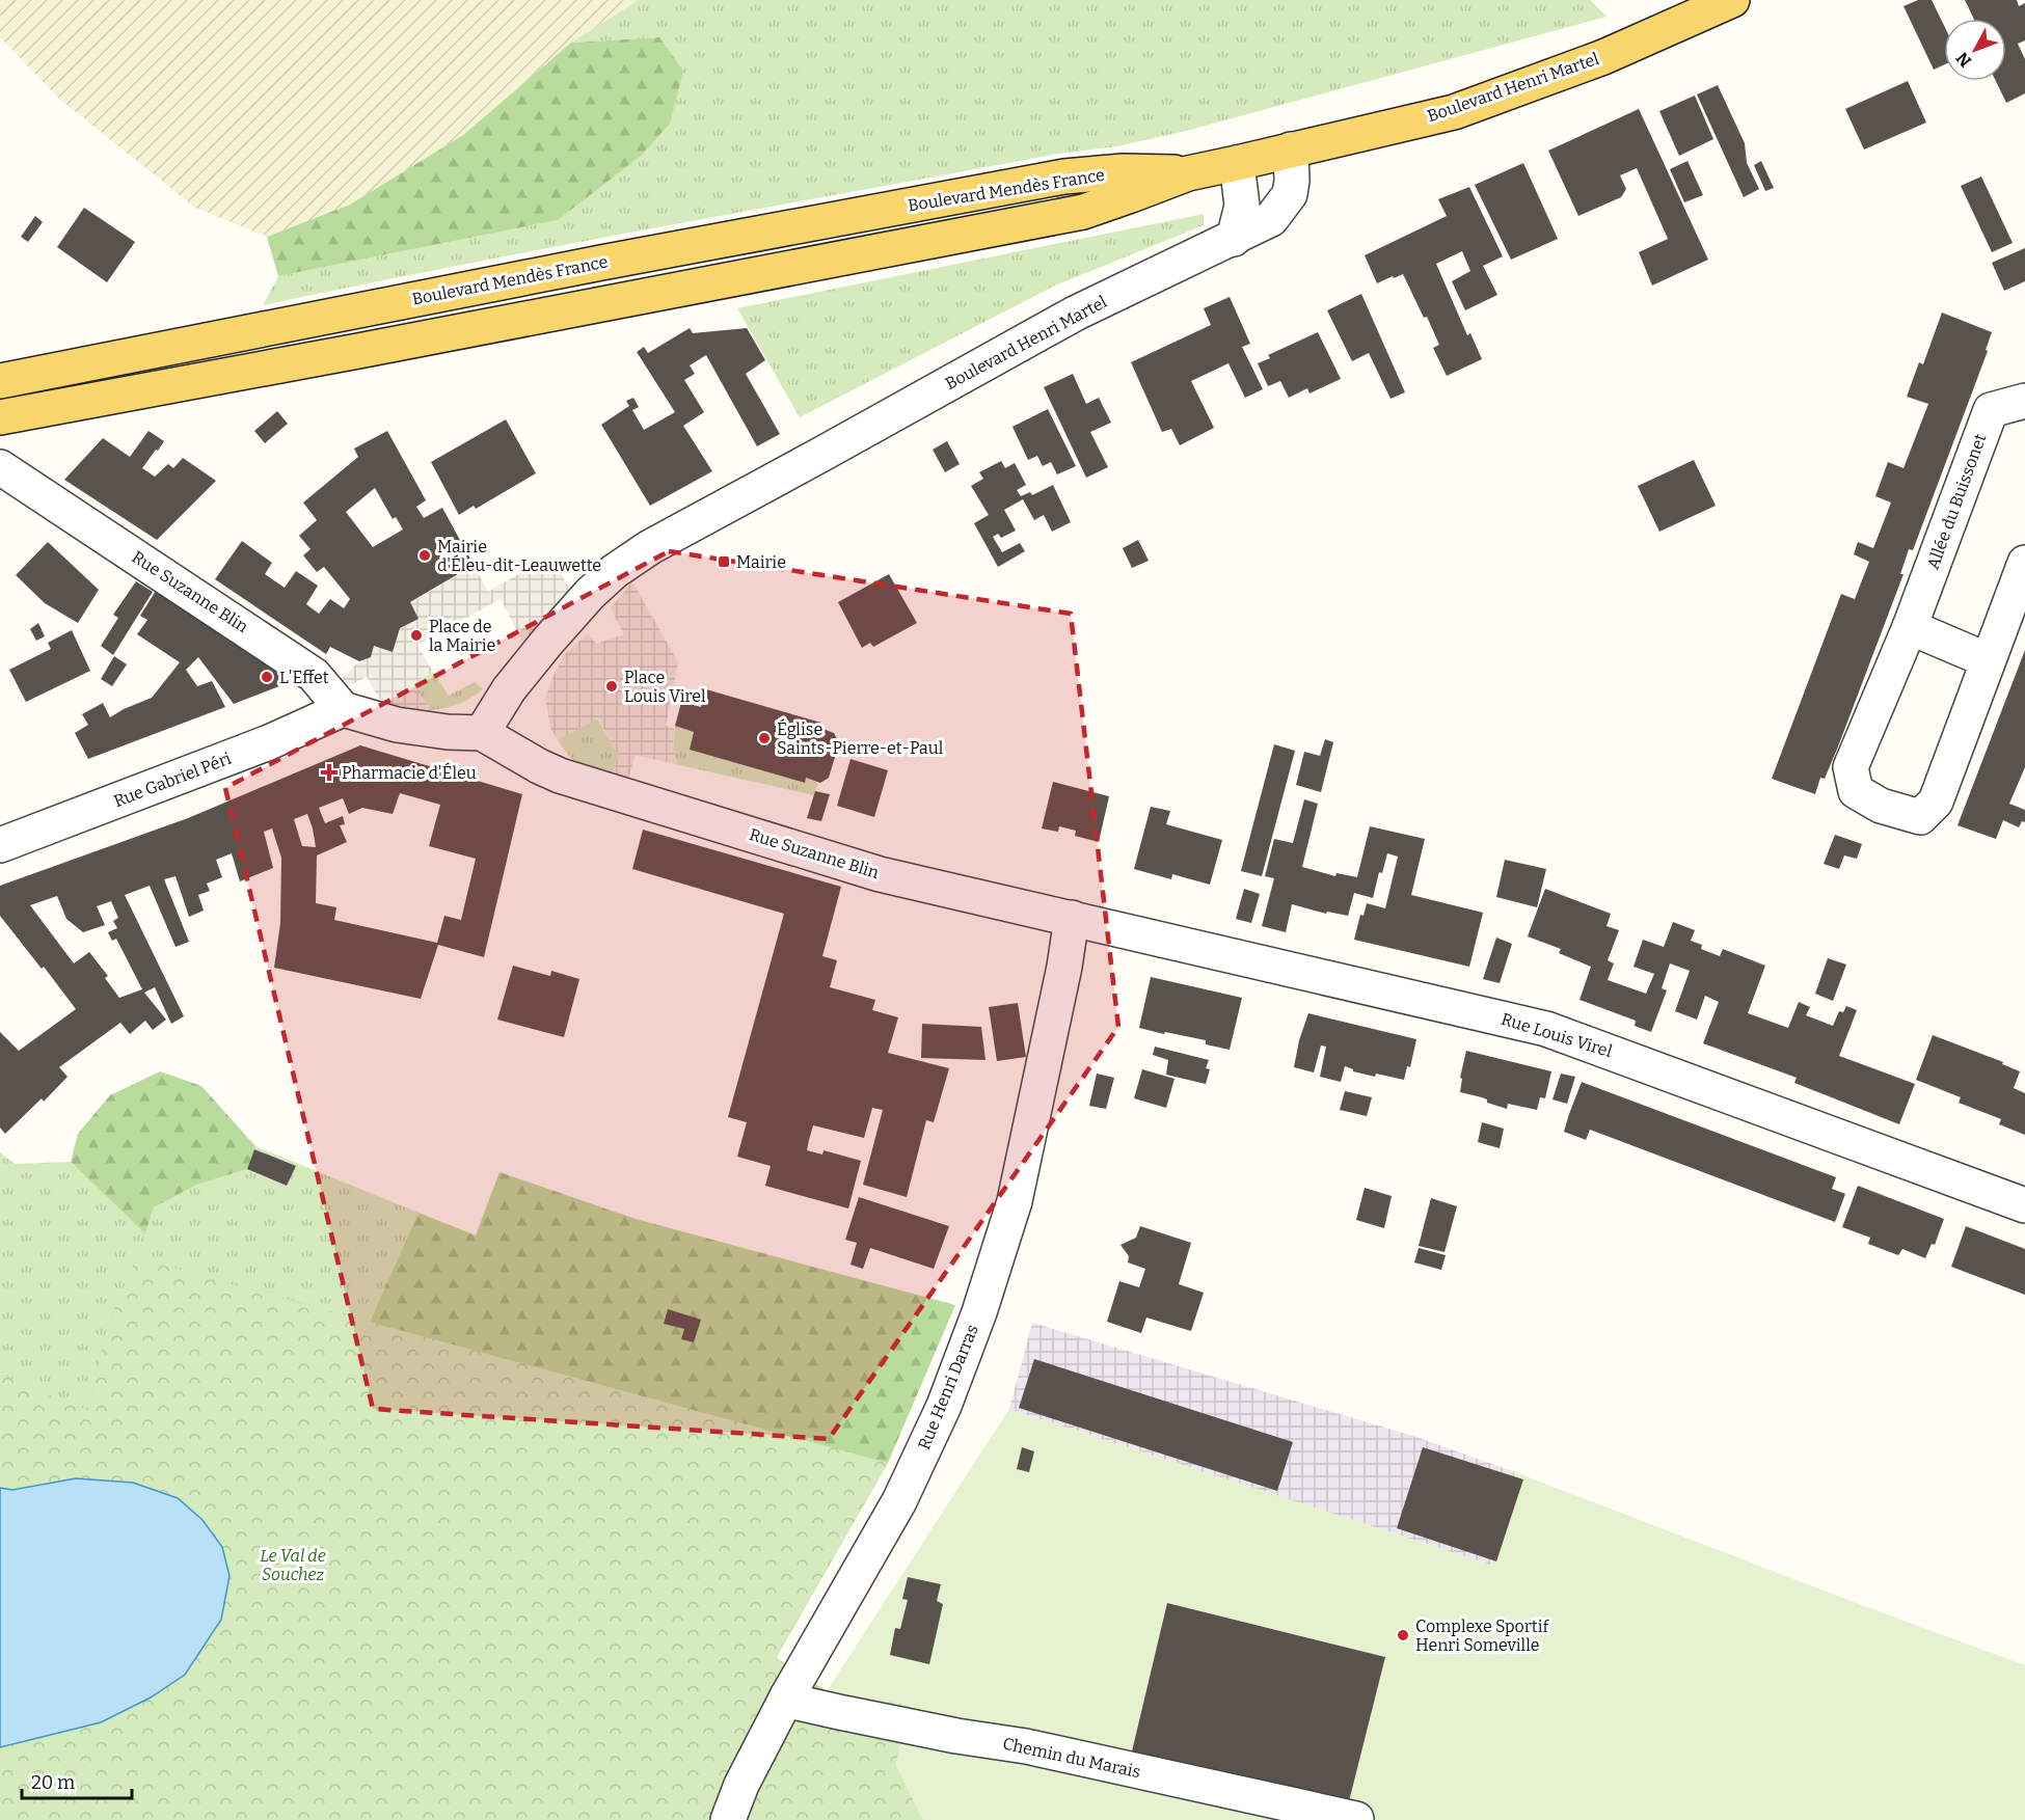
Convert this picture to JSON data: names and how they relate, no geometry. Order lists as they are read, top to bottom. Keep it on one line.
{"streets":{"main road":["Boulevard Henri Martel","Boulevard Mendès France"],"street":["Allée du Buissonet","Rue Suzanne Blin","Rue Gabriel Péri","Rue Louis Virel","Rue Henri Darras","Chemin du Marais"]},"crossings":[["Boulevard Henri Martel","Rue Suzanne Blin"],["Rue Suzanne Blin","Rue Gabriel Péri"],["Rue Suzanne Blin","Rue Louis Virel"],["Rue Suzanne Blin","Rue Henri Darras"],["Rue Louis Virel","Rue Henri Darras"],["Rue Henri Darras","Chemin du Marais"]],"parks":["Le Val de Souchez"],"places":{"other":["Mairie d'Éleu-dit-Leauwette","Place de la Mairie","L'Effet","Place Louis Virel","Église Saints-Pierre-et-Paul","Complexe Sportif Henri Someville"],"transit":["Mairie"],"health":["Pharmacie d'Éleu"]},"scale_bar":"20 m","north":"bottom left"}
